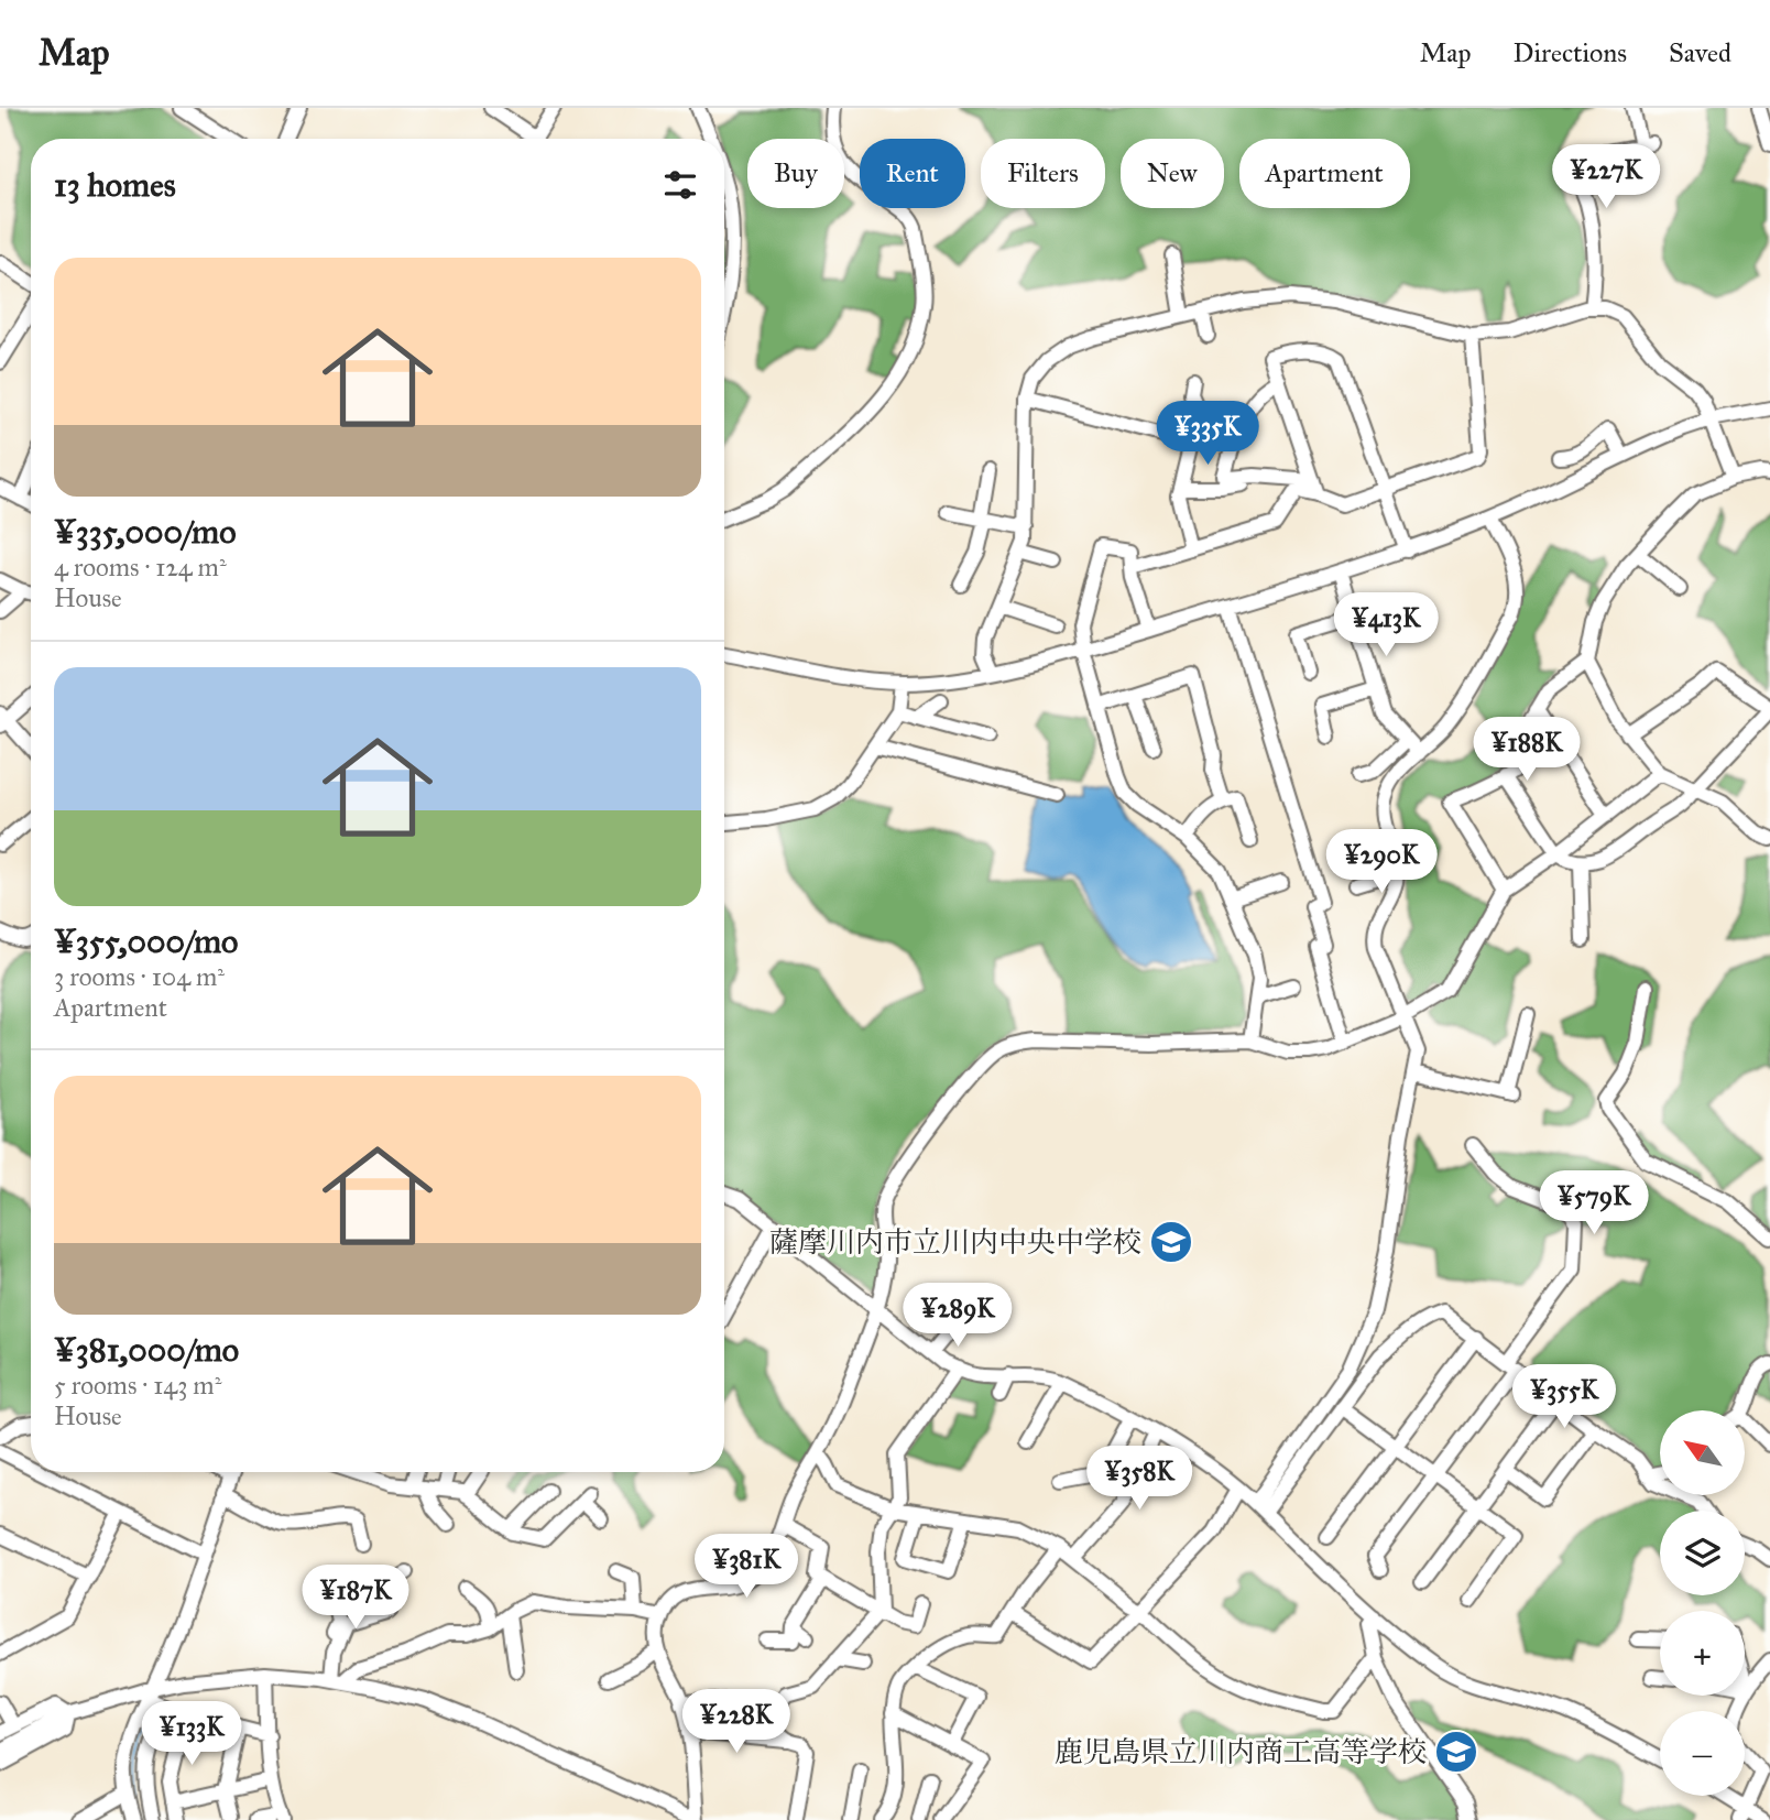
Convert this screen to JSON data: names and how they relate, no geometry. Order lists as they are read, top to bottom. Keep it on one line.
{"places":{"school or university":["薩摩川内市立川内中央中学校","鹿児島県立川内商工高等学校"]},"north":"top left","page":{"header":"Map","nav":["Map","Directions","Saved"],"chip":["Buy","Rent","Filters","New","Apartment"],"heading":"13 homes","price":["¥227K","¥335K","¥413K","¥188K","¥290K","¥579K","¥289K","¥355K","¥358K","¥381K","¥187K","¥228K","¥133K"],"list":[{"name":"¥335,000/mo","note":"4 rooms · 124 m² · House"},{"name":"¥355,000/mo","note":"3 rooms · 104 m² · Apartment"},{"name":"¥381,000/mo","note":"5 rooms · 143 m² · House"}],"map_buttons":["+","−"]}}
